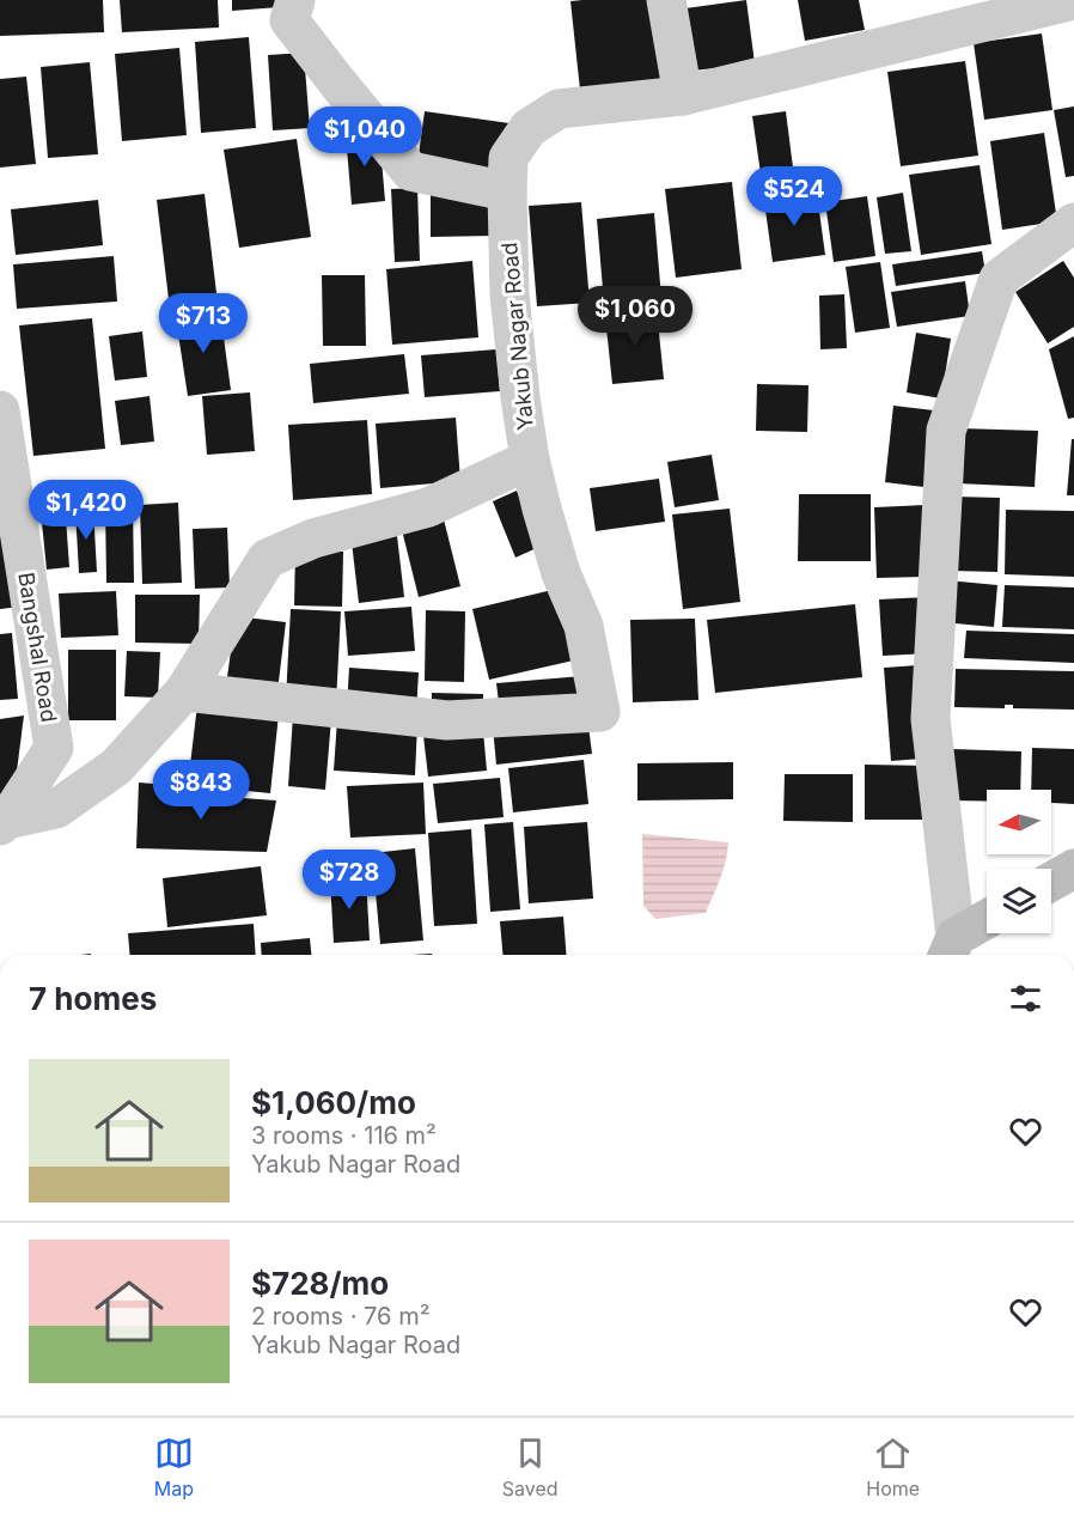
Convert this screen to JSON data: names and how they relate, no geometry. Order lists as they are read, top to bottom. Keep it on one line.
{"streets":{"street":["Yakub Nagar Road","Bangshal Road"]},"crossings":[["Yakub Nagar Road","Bangshal Road"]],"north":"left","page":{"price":["$1,040","$524","$1,060","$713","$1,420","$843","$728"],"heading":"7 homes","list":[{"name":"$1,060/mo","note":"3 rooms · 116 m² · Yakub Nagar Road"},{"name":"$728/mo","note":"2 rooms · 76 m² · Yakub Nagar Road"}],"tabs":["Map","Saved","Home"]}}
